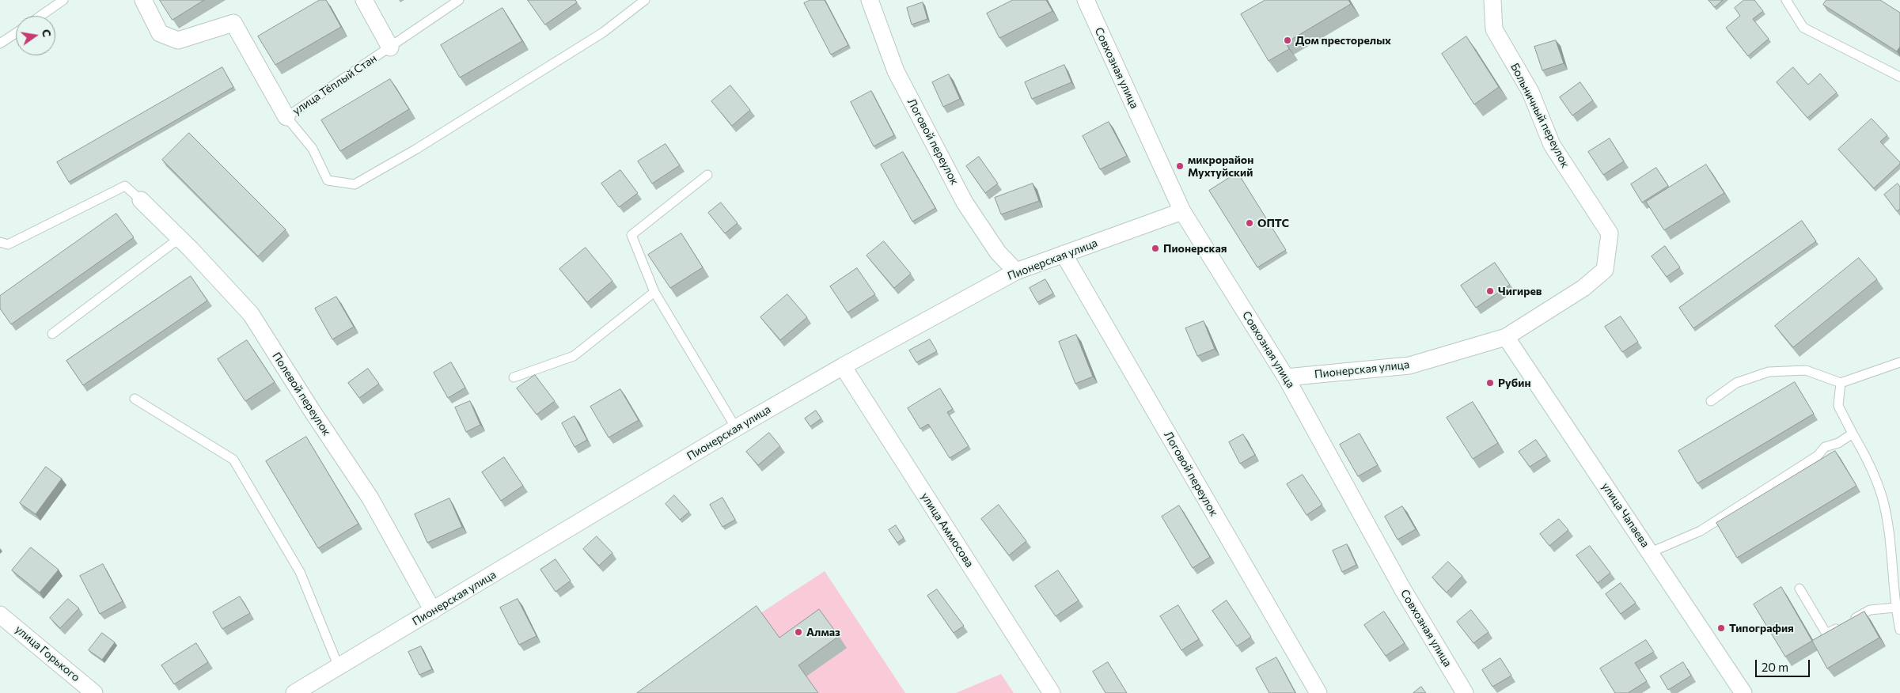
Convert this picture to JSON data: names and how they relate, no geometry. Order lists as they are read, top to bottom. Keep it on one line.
{"streets":{"street":["Совхозная улица","улица Тёплый Стан","Больничный переулок","Логовой переулок","Пионерская улица","Полевой переулок","улица Чапаева","улица Аммосова","улица Горького"]},"crossings":[["Совхозная улица","Пионерская улица"],["Больничный переулок","Пионерская улица"],["Больничный переулок","улица Чапаева"],["Логовой переулок","Пионерская улица"],["Пионерская улица","Полевой переулок"],["Пионерская улица","улица Чапаева"],["Пионерская улица","улица Аммосова"]],"places":["Дом престорелых","микрорайон Мухтуйский","ОПТС","Пионерская","Чигирев","Рубин","Типография","Алмаз"],"scale_bar":"20 m","north":"right"}
